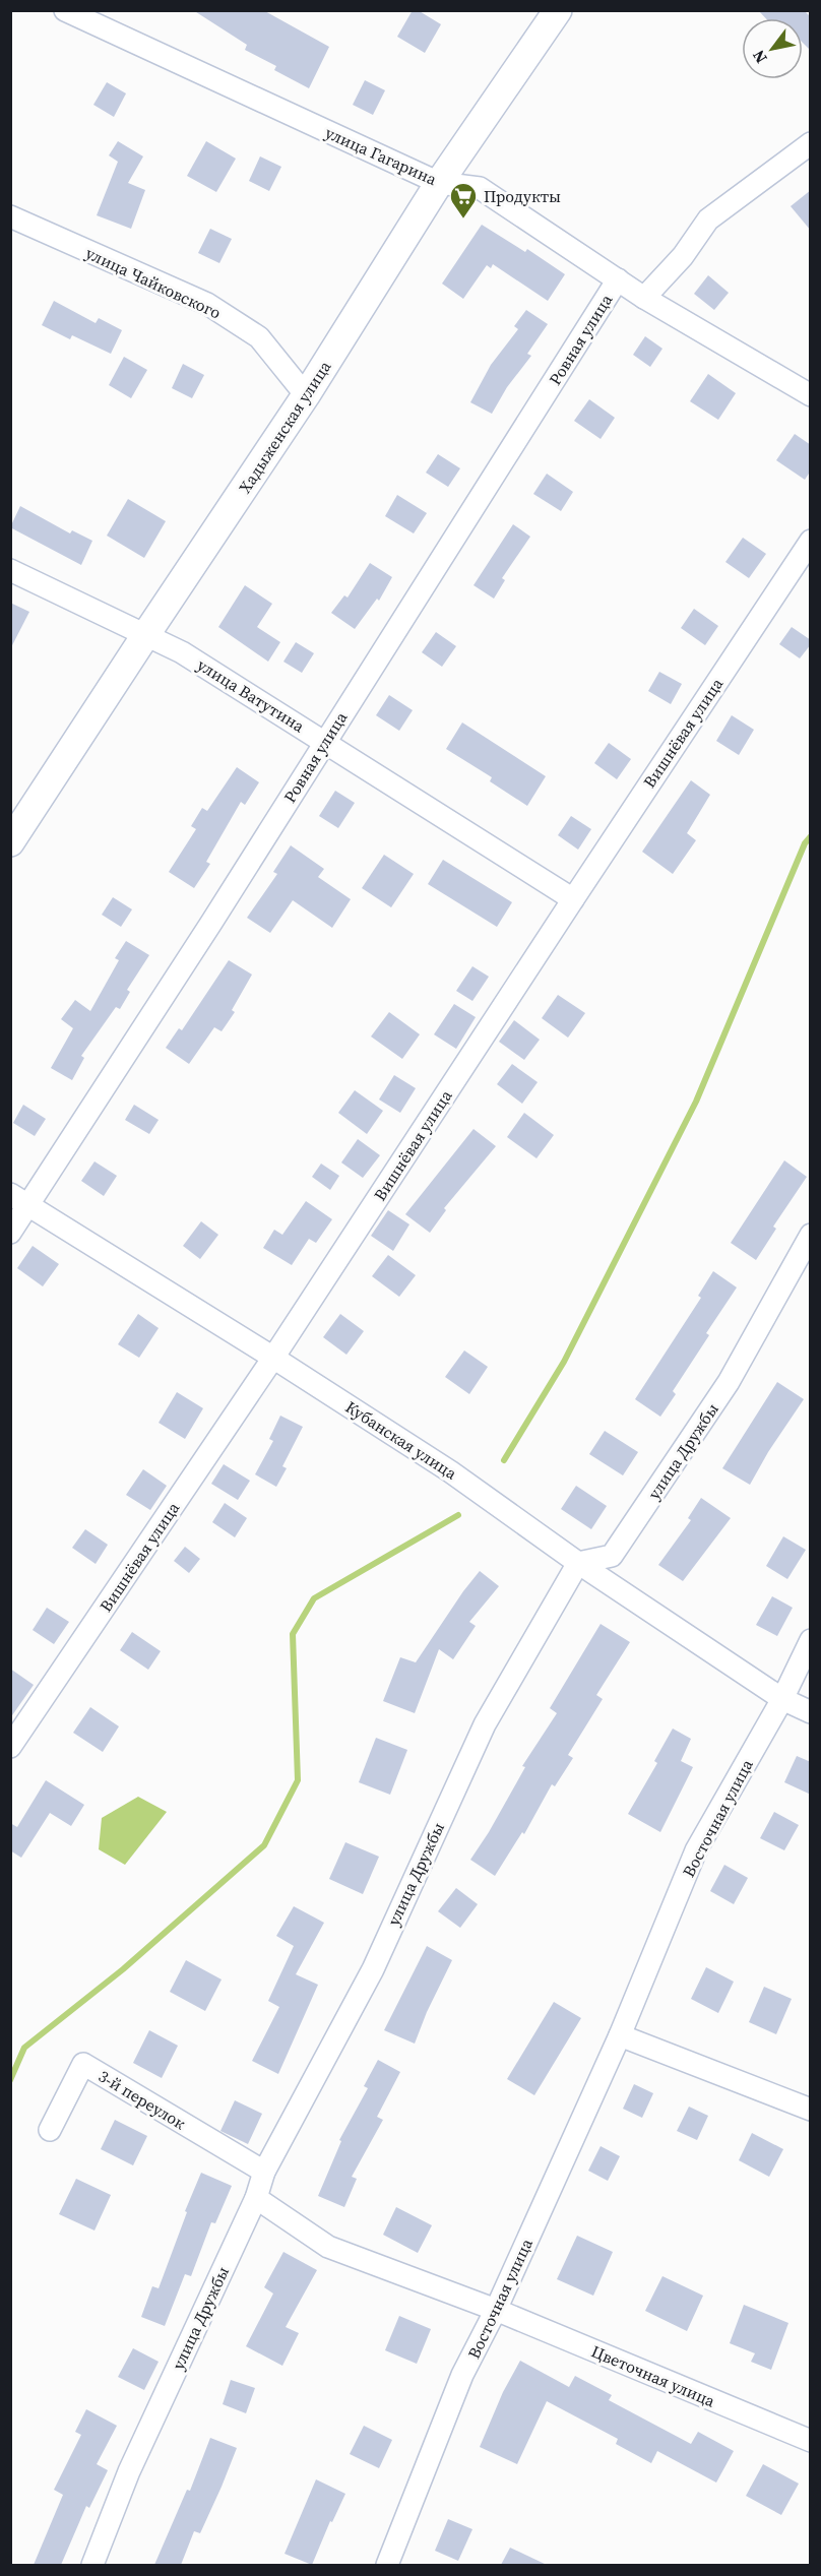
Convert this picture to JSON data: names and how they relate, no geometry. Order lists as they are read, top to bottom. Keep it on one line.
{"streets":{"main road":["Хадыженская улица"],"street":["улица Гагарина","улица Чайковского","Ровная улица","улица Ватутина","Вишнёвая улица","Кубанская улица","улица Дружбы","Восточная улица","3-й переулок","Цветочная улица"]},"crossings":[["улица Гагарина","Ровная улица"],["улица Гагарина","Хадыженская улица"],["улица Чайковского","Хадыженская улица"],["Ровная улица","улица Ватутина"],["Ровная улица","Кубанская улица"],["Хадыженская улица","улица Ватутина"],["улица Ватутина","Вишнёвая улица"],["Вишнёвая улица","Кубанская улица"],["Кубанская улица","улица Дружбы"],["Кубанская улица","Восточная улица"],["улица Дружбы","3-й переулок"],["Восточная улица","Цветочная улица"]],"places":{"supermarket":["Продукты"]},"north":"bottom left"}
